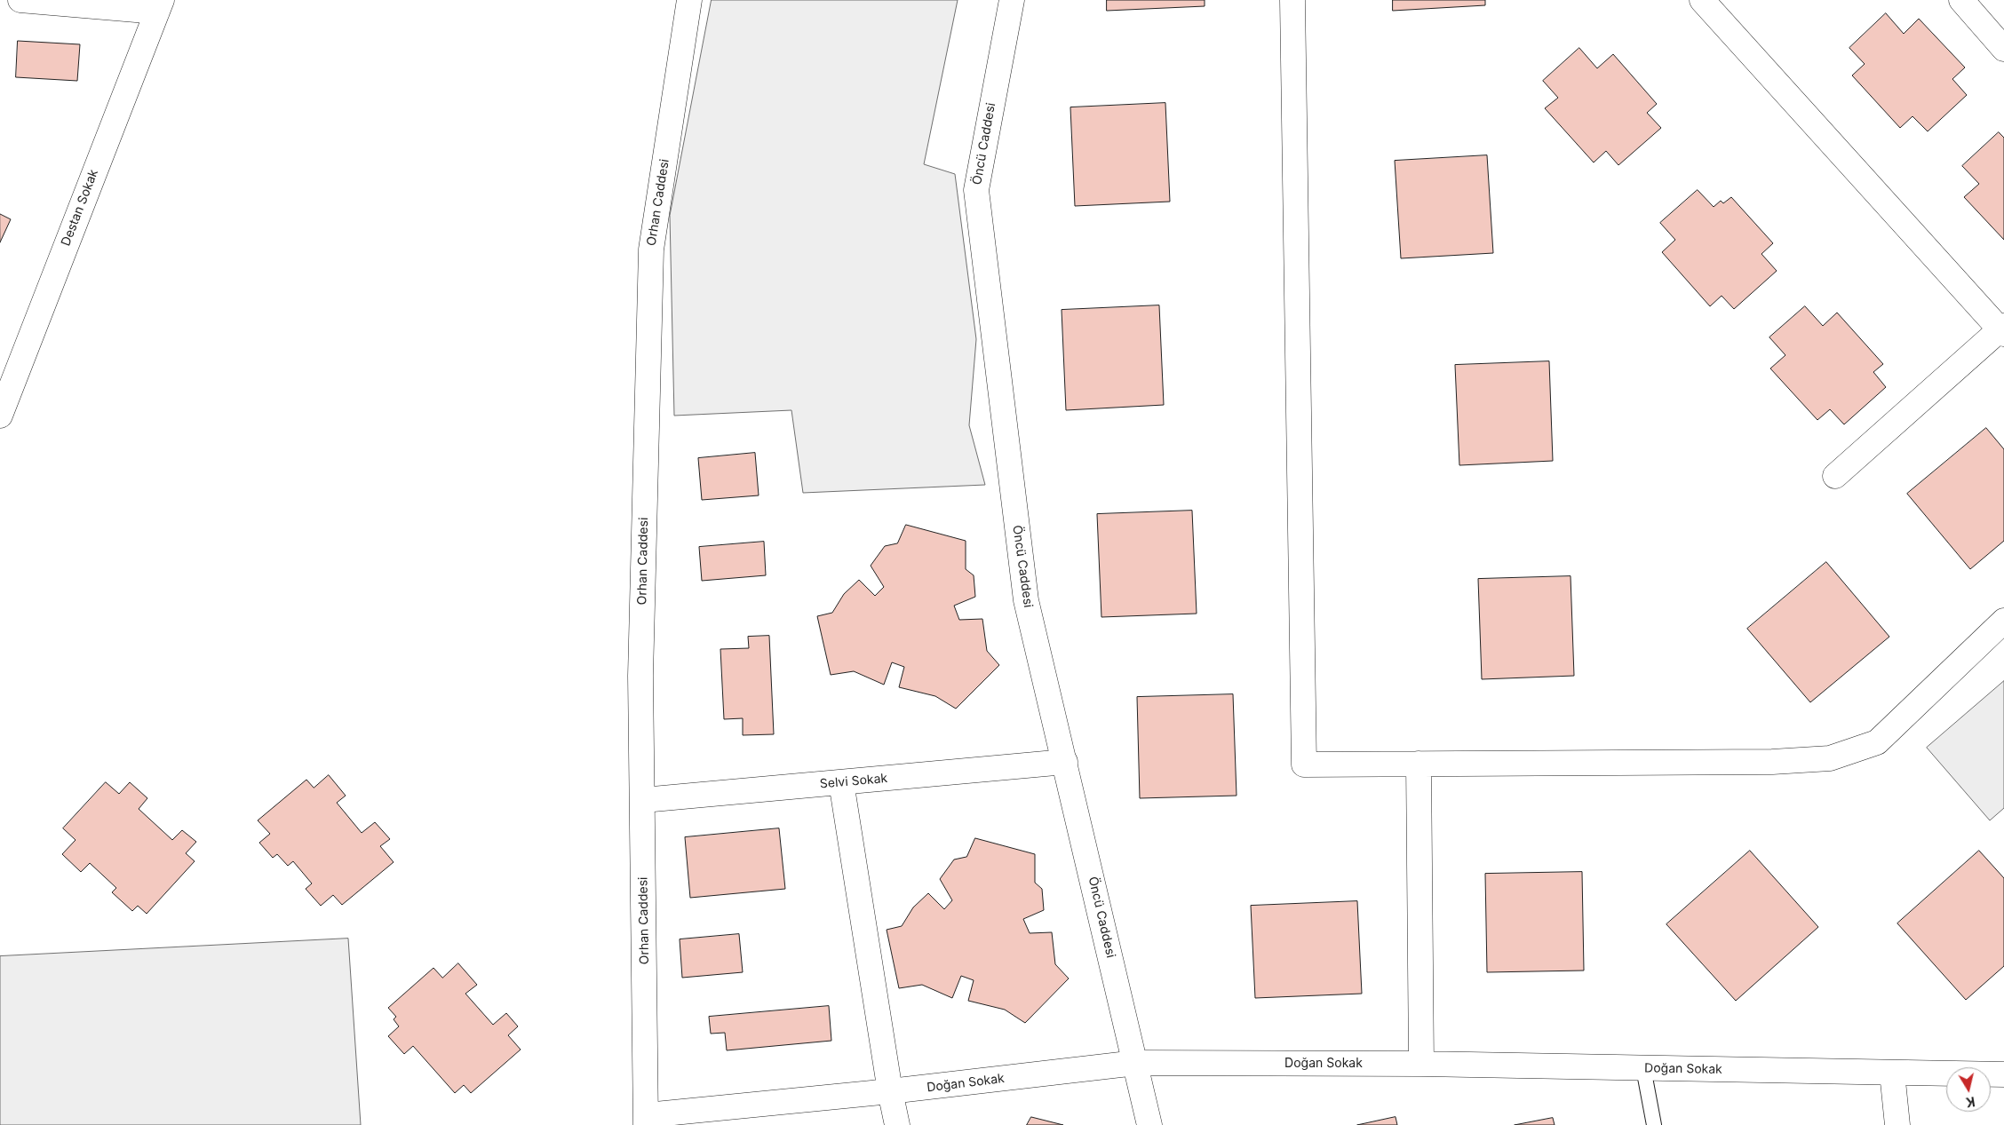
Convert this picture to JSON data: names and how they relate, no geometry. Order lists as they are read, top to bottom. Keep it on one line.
{"streets":{"street":["Öncü Caddesi","Orhan Caddesi","Destan Sokak","Selvi Sokak","Doğan Sokak"]},"crossings":[["Öncü Caddesi","Selvi Sokak"],["Öncü Caddesi","Doğan Sokak"],["Orhan Caddesi","Selvi Sokak"],["Orhan Caddesi","Doğan Sokak"]],"north":"bottom"}
